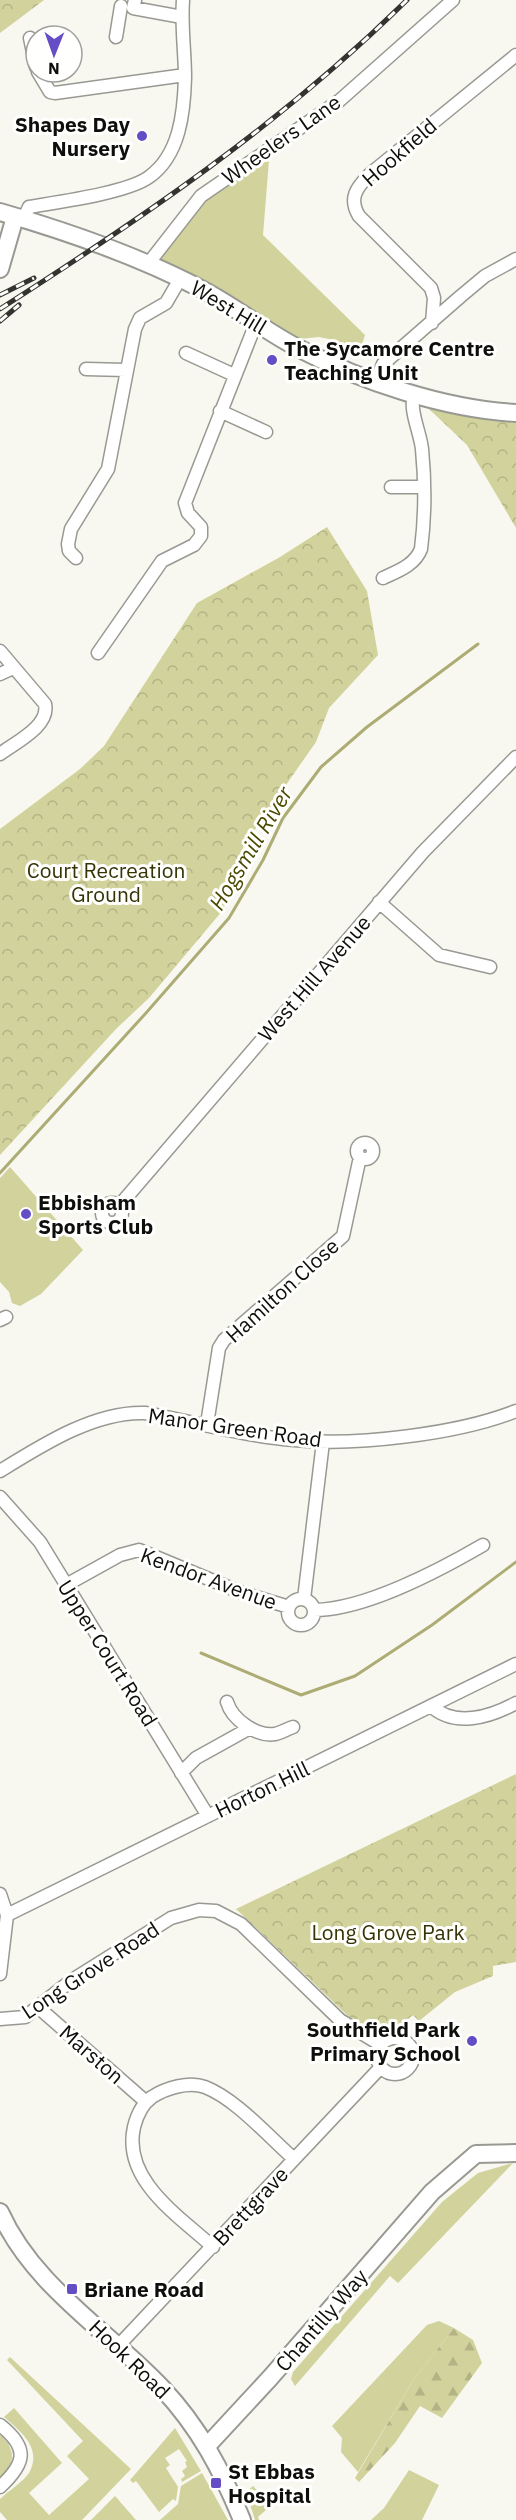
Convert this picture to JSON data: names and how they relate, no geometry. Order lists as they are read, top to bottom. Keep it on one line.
{"streets":{"main road":["West Hill","Chantilly Way","Hook Road"],"street":["Wheelers Lane","Hookfield","West Hill Avenue","Hamilton Close","Manor Green Road","Kendor Avenue","Upper Court Road","Horton Hill","Long Grove Road","Marston","Brettgrave"]},"crossings":[["Wheelers Lane","West Hill"],["Hamilton Close","Manor Green Road"],["Manor Green Road","Kendor Avenue"],["Kendor Avenue","Upper Court Road"],["Upper Court Road","Horton Hill"],["Long Grove Road","Marston"],["Long Grove Road","Brettgrave"],["Brettgrave","Hook Road"],["Chantilly Way","Hook Road"]],"water":["Hogsmill River"],"parks":["Court Recreation Ground","Long Grove Park"],"places":{"other":["Shapes Day Nursery","The Sycamore Centre Teaching Unit","Ebbisham Sports Club","Southfield Park Primary School"],"transit":["Briane Road","St Ebbas Hospital"]},"north":"bottom"}
